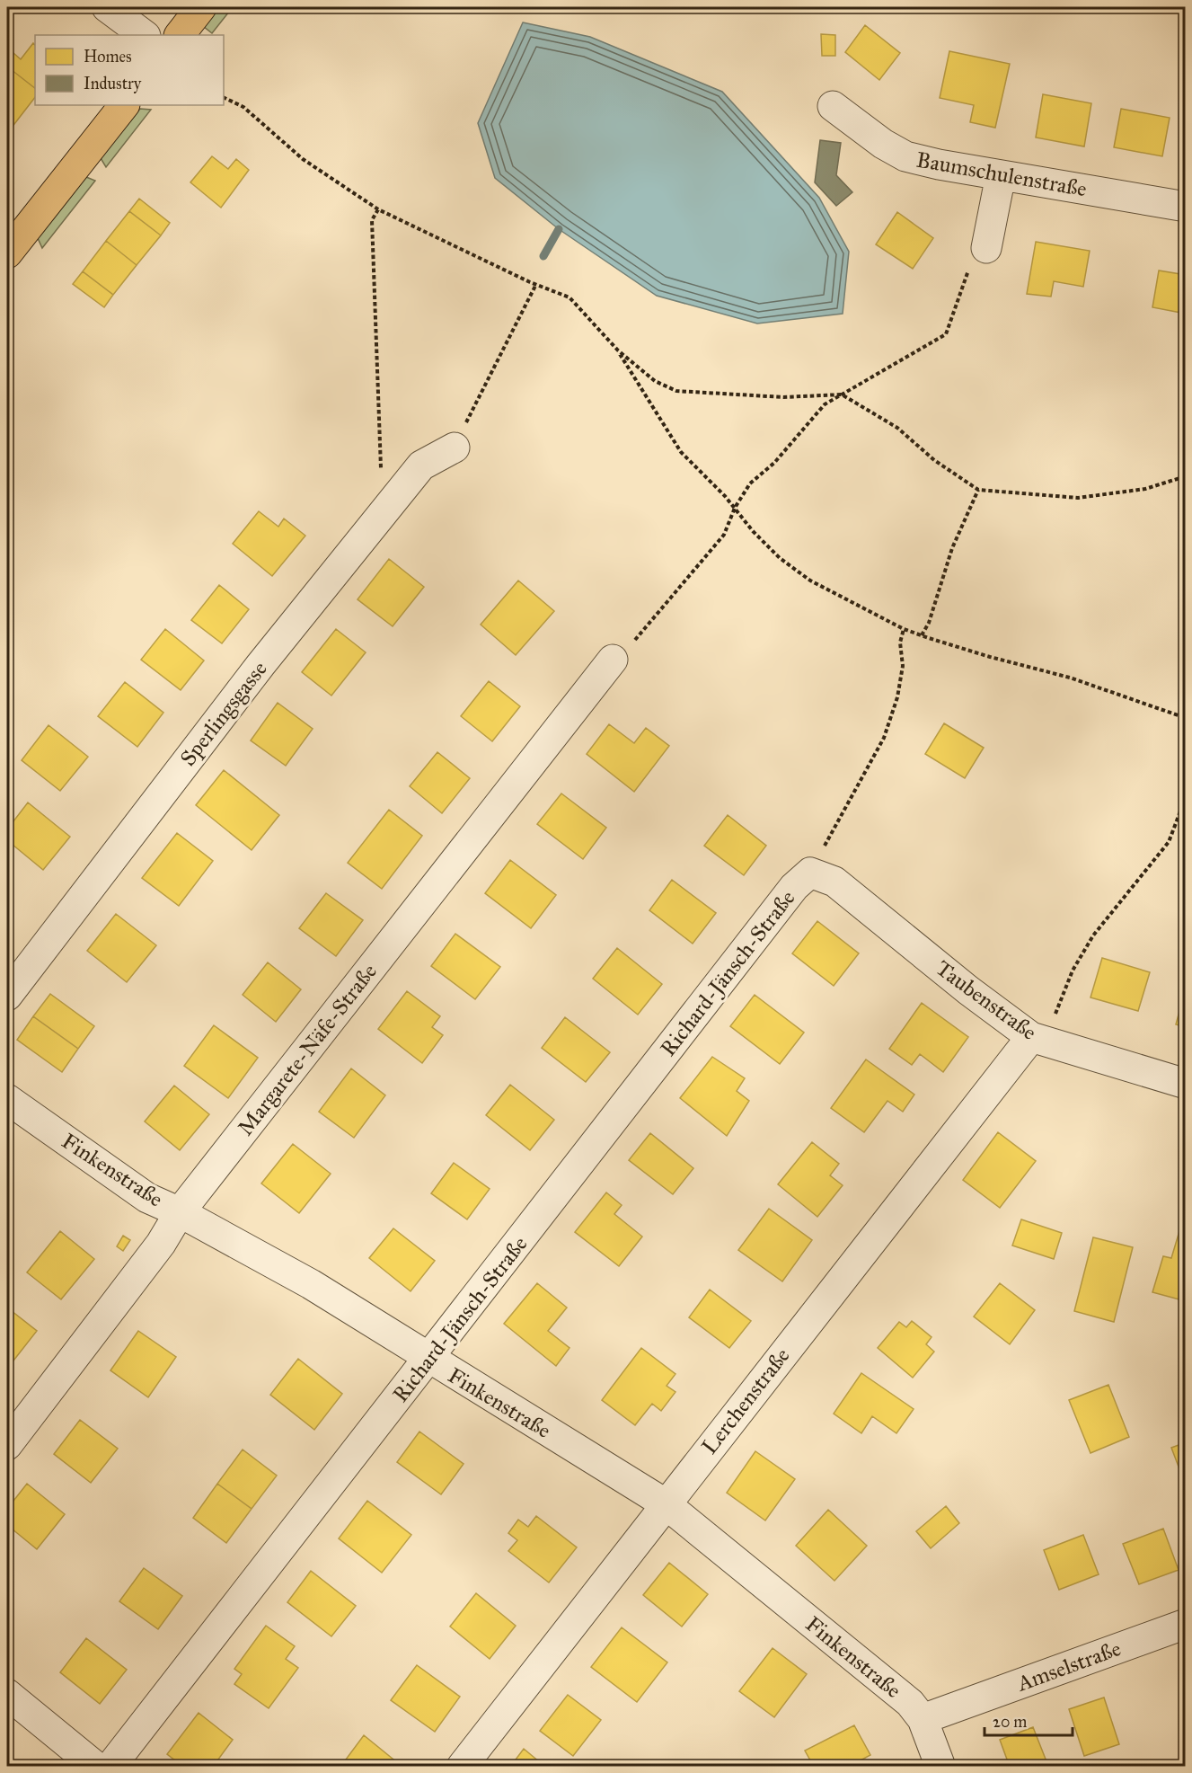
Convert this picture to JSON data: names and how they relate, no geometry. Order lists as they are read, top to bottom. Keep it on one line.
{"streets":{"street":["Baumschulenstraße","Sperlingsgasse","Richard-Jänsch-Straße","Taubenstraße","Margarete-Näfe-Straße","Finkenstraße","Lerchenstraße","Amselstraße"]},"crossings":[["Richard-Jänsch-Straße","Taubenstraße"],["Richard-Jänsch-Straße","Finkenstraße"],["Taubenstraße","Lerchenstraße"],["Margarete-Näfe-Straße","Finkenstraße"],["Finkenstraße","Lerchenstraße"],["Finkenstraße","Amselstraße"]],"legend":["Homes","Industry"],"scale_bar":"20 m"}
